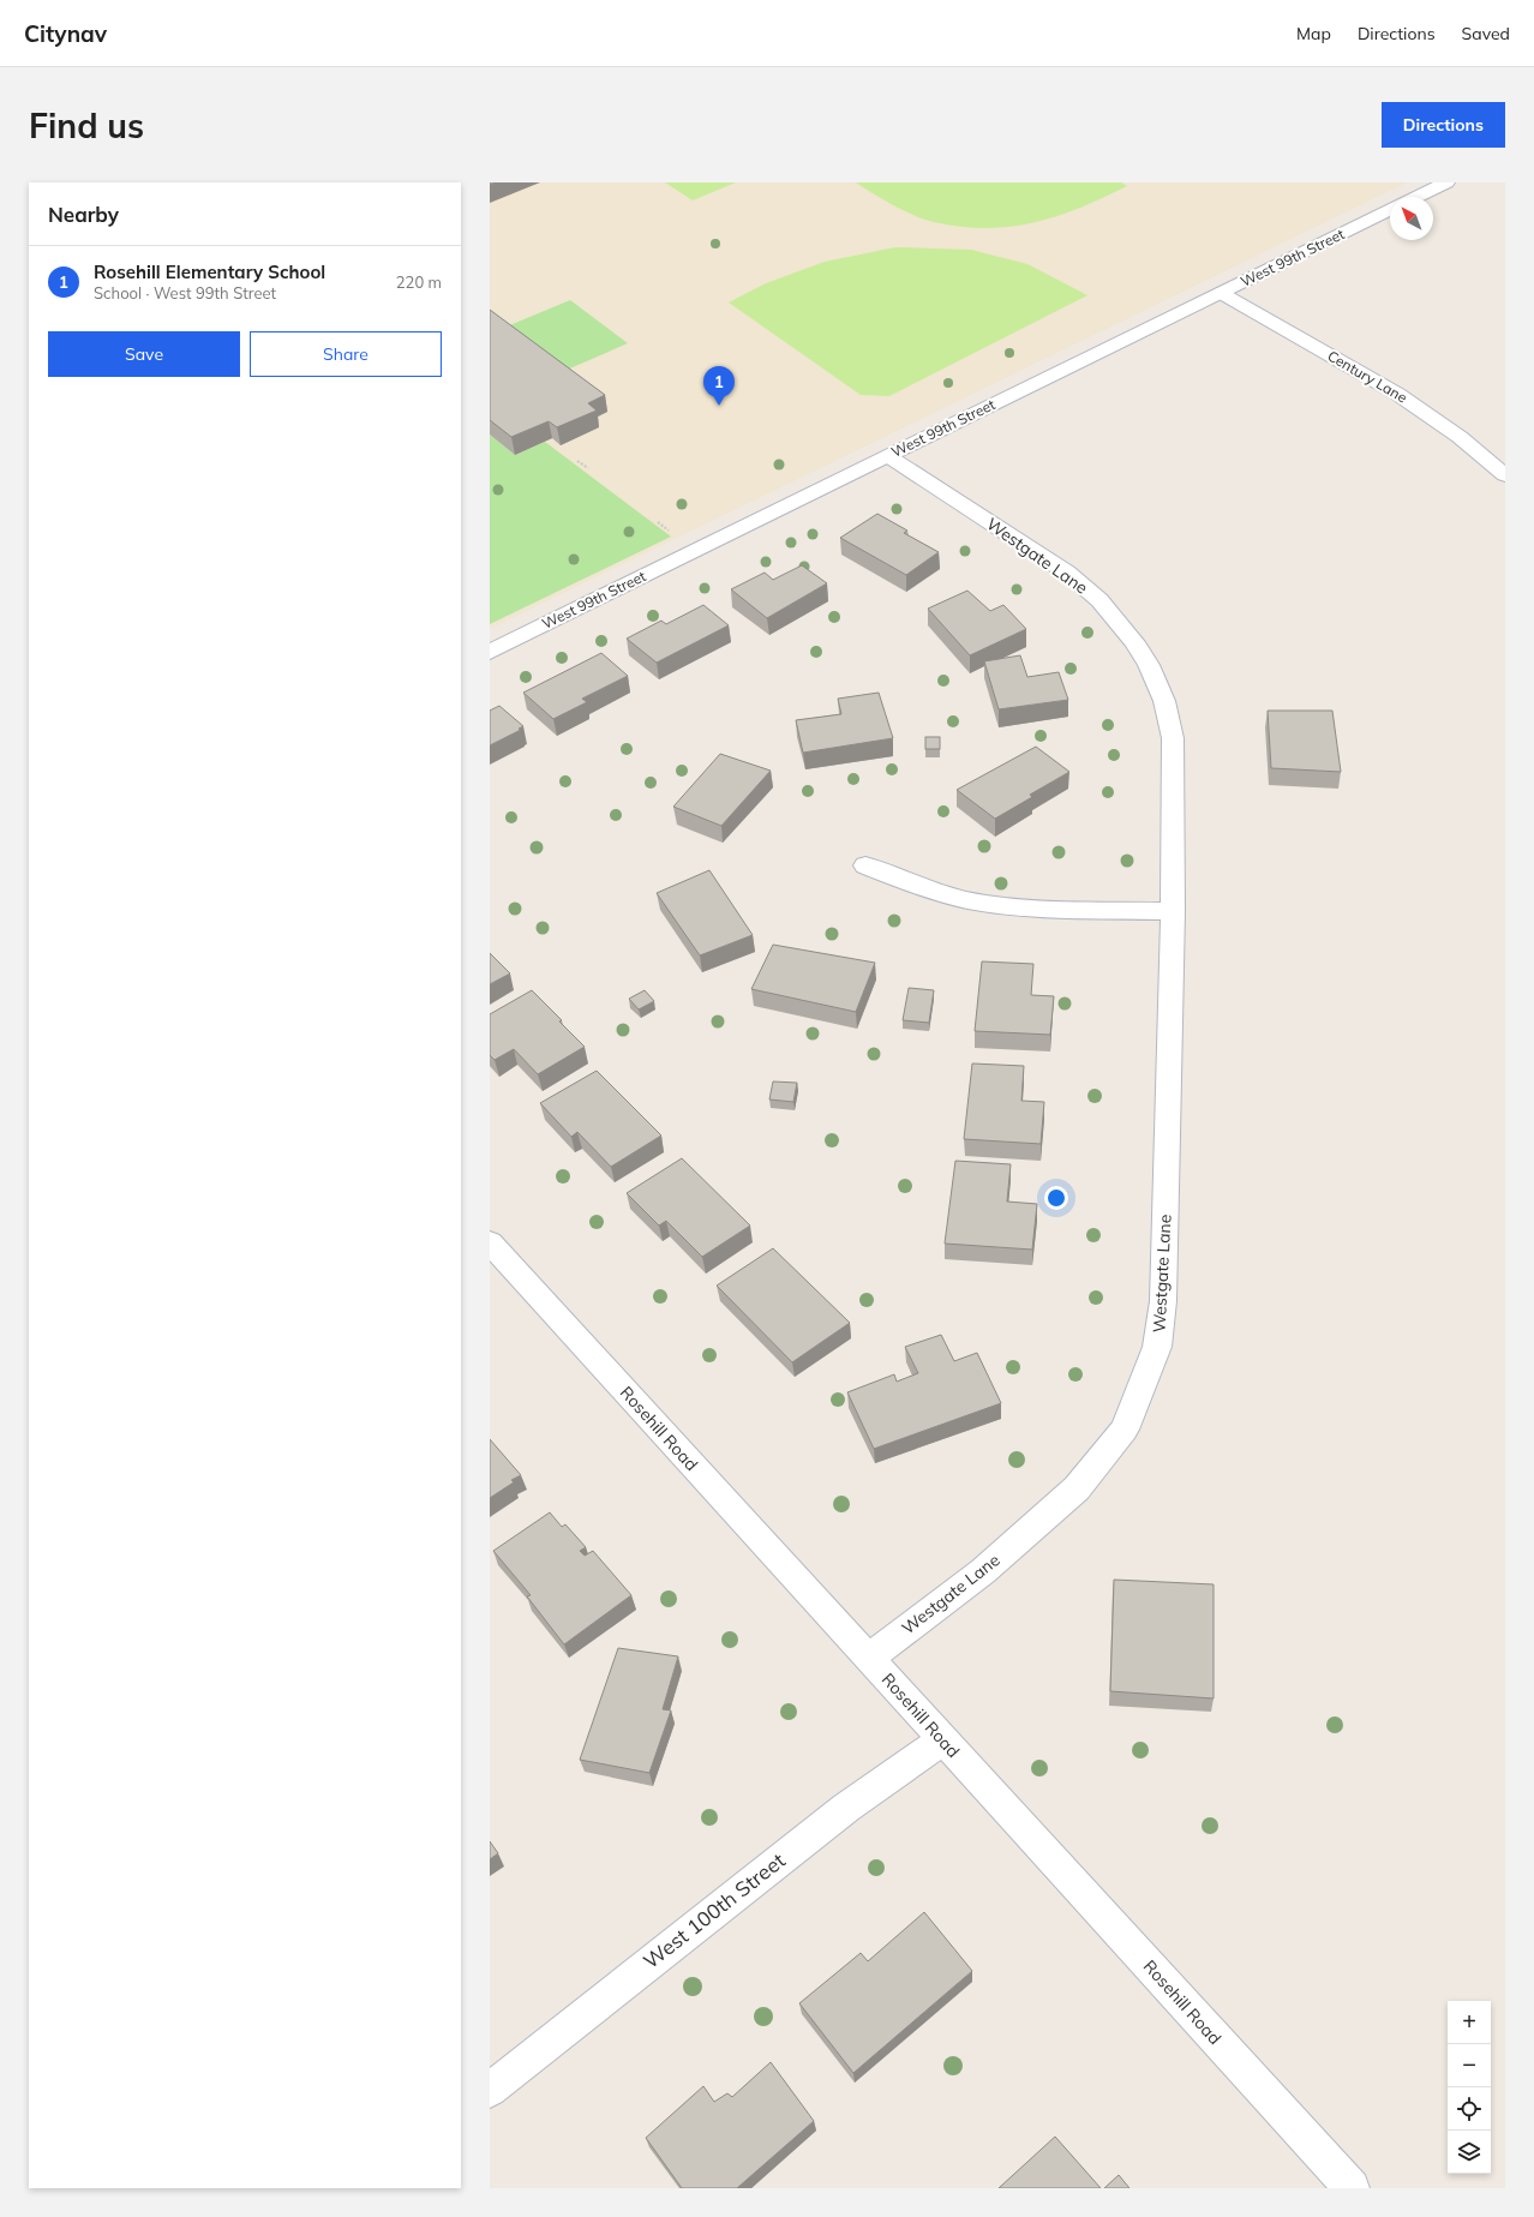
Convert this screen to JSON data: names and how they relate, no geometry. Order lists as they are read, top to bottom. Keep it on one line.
{"streets":{"street":["West 99th Street","Century Lane","Westgate Lane","Rosehill Road","West 100th Street"]},"crossings":[["West 99th Street","Century Lane"],["West 99th Street","Westgate Lane"],["Westgate Lane","Rosehill Road"],["Rosehill Road","West 100th Street"]],"north":"top left","page":{"header":"Citynav","nav":["Map","Directions","Saved"],"buttons":["Directions",["Save","Share"]],"title":"Find us","heading":"Nearby","list":[{"mark":"1","name":"Rosehill Elementary School","note":"School · West 99th Street","value":"220 m"}],"pins":"1","map_buttons":["+","−"]}}
